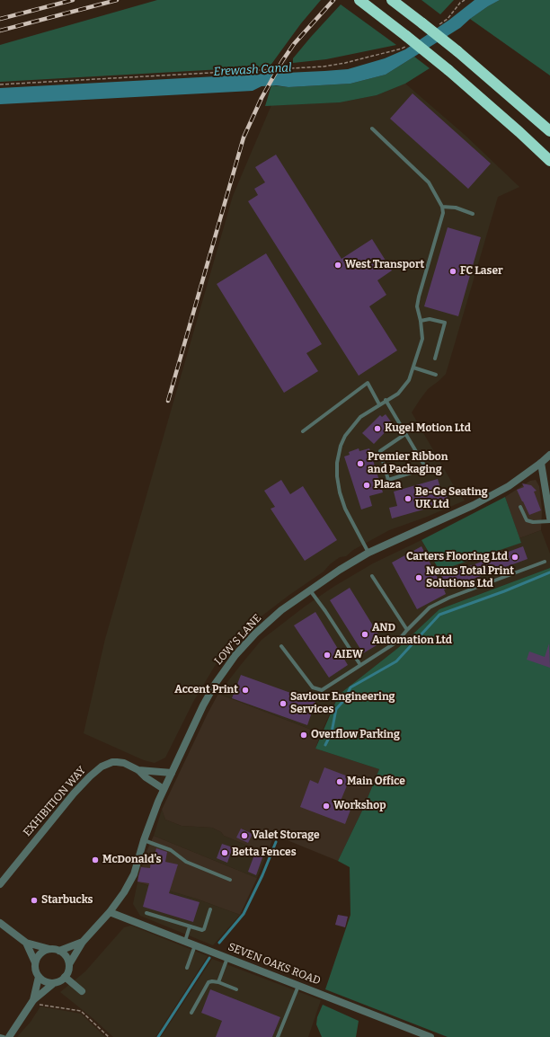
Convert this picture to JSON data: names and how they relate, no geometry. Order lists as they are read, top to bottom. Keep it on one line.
{"streets":{"street":["LOW'S LANE","EXHIBITION WAY","SEVEN OAKS ROAD"]},"crossings":[["LOW'S LANE","EXHIBITION WAY"],["LOW'S LANE","SEVEN OAKS ROAD"]],"water":["Erewash Canal"],"places":["West Transport","FC Laser","Kugel Motion Ltd","Premier Ribbon and Packaging","Plaza","Be-Ge Seating UK Ltd","Carters Flooring Ltd","Nexus Total Print Solutions Ltd","AND Automation Ltd","AIEW","Accent Print","Saviour Engineering Services","Overflow Parking","Main Office","Workshop","Valet Storage","Betta Fences","McDonald's","Starbucks"]}
